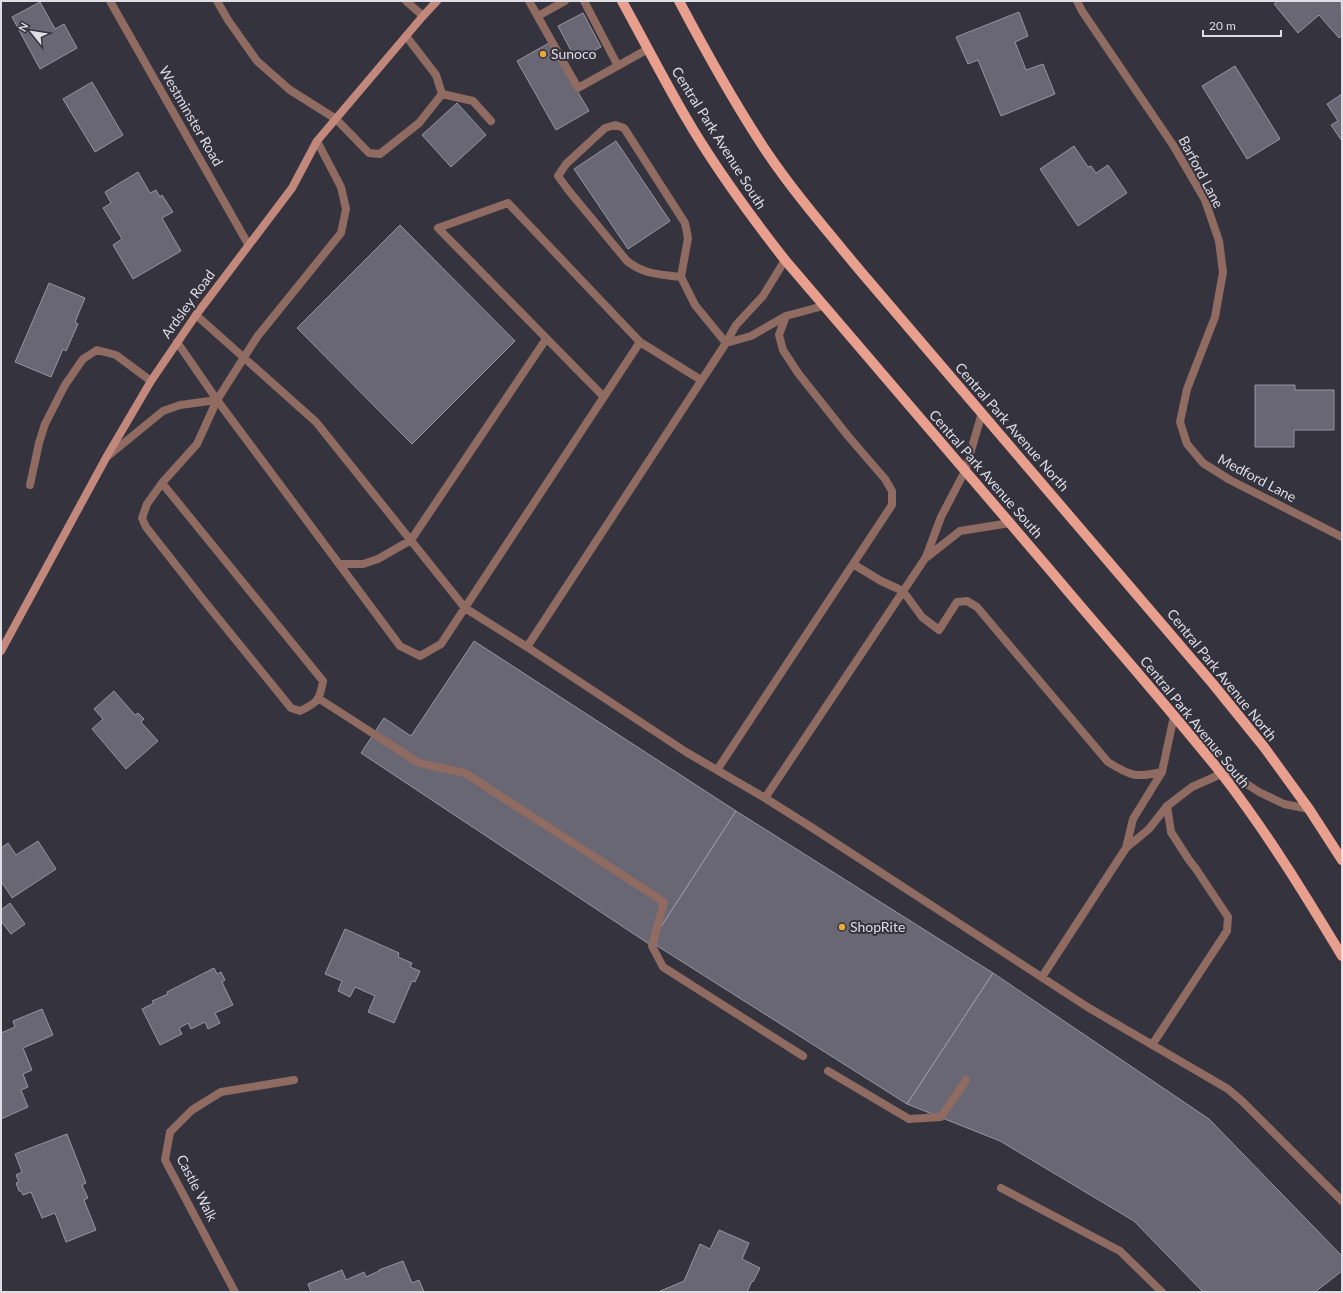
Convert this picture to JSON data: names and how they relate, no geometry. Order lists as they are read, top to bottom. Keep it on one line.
{"streets":{"main road":["Central Park Avenue South","Ardsley Road","Central Park Avenue North"],"street":["Westminster Road","Barford Lane","Medford Lane","Castle Walk"]},"crossings":[["Westminster Road","Ardsley Road"],["Barford Lane","Medford Lane"]],"places":["Sunoco","ShopRite"],"scale_bar":"20 m","north":"top left"}
